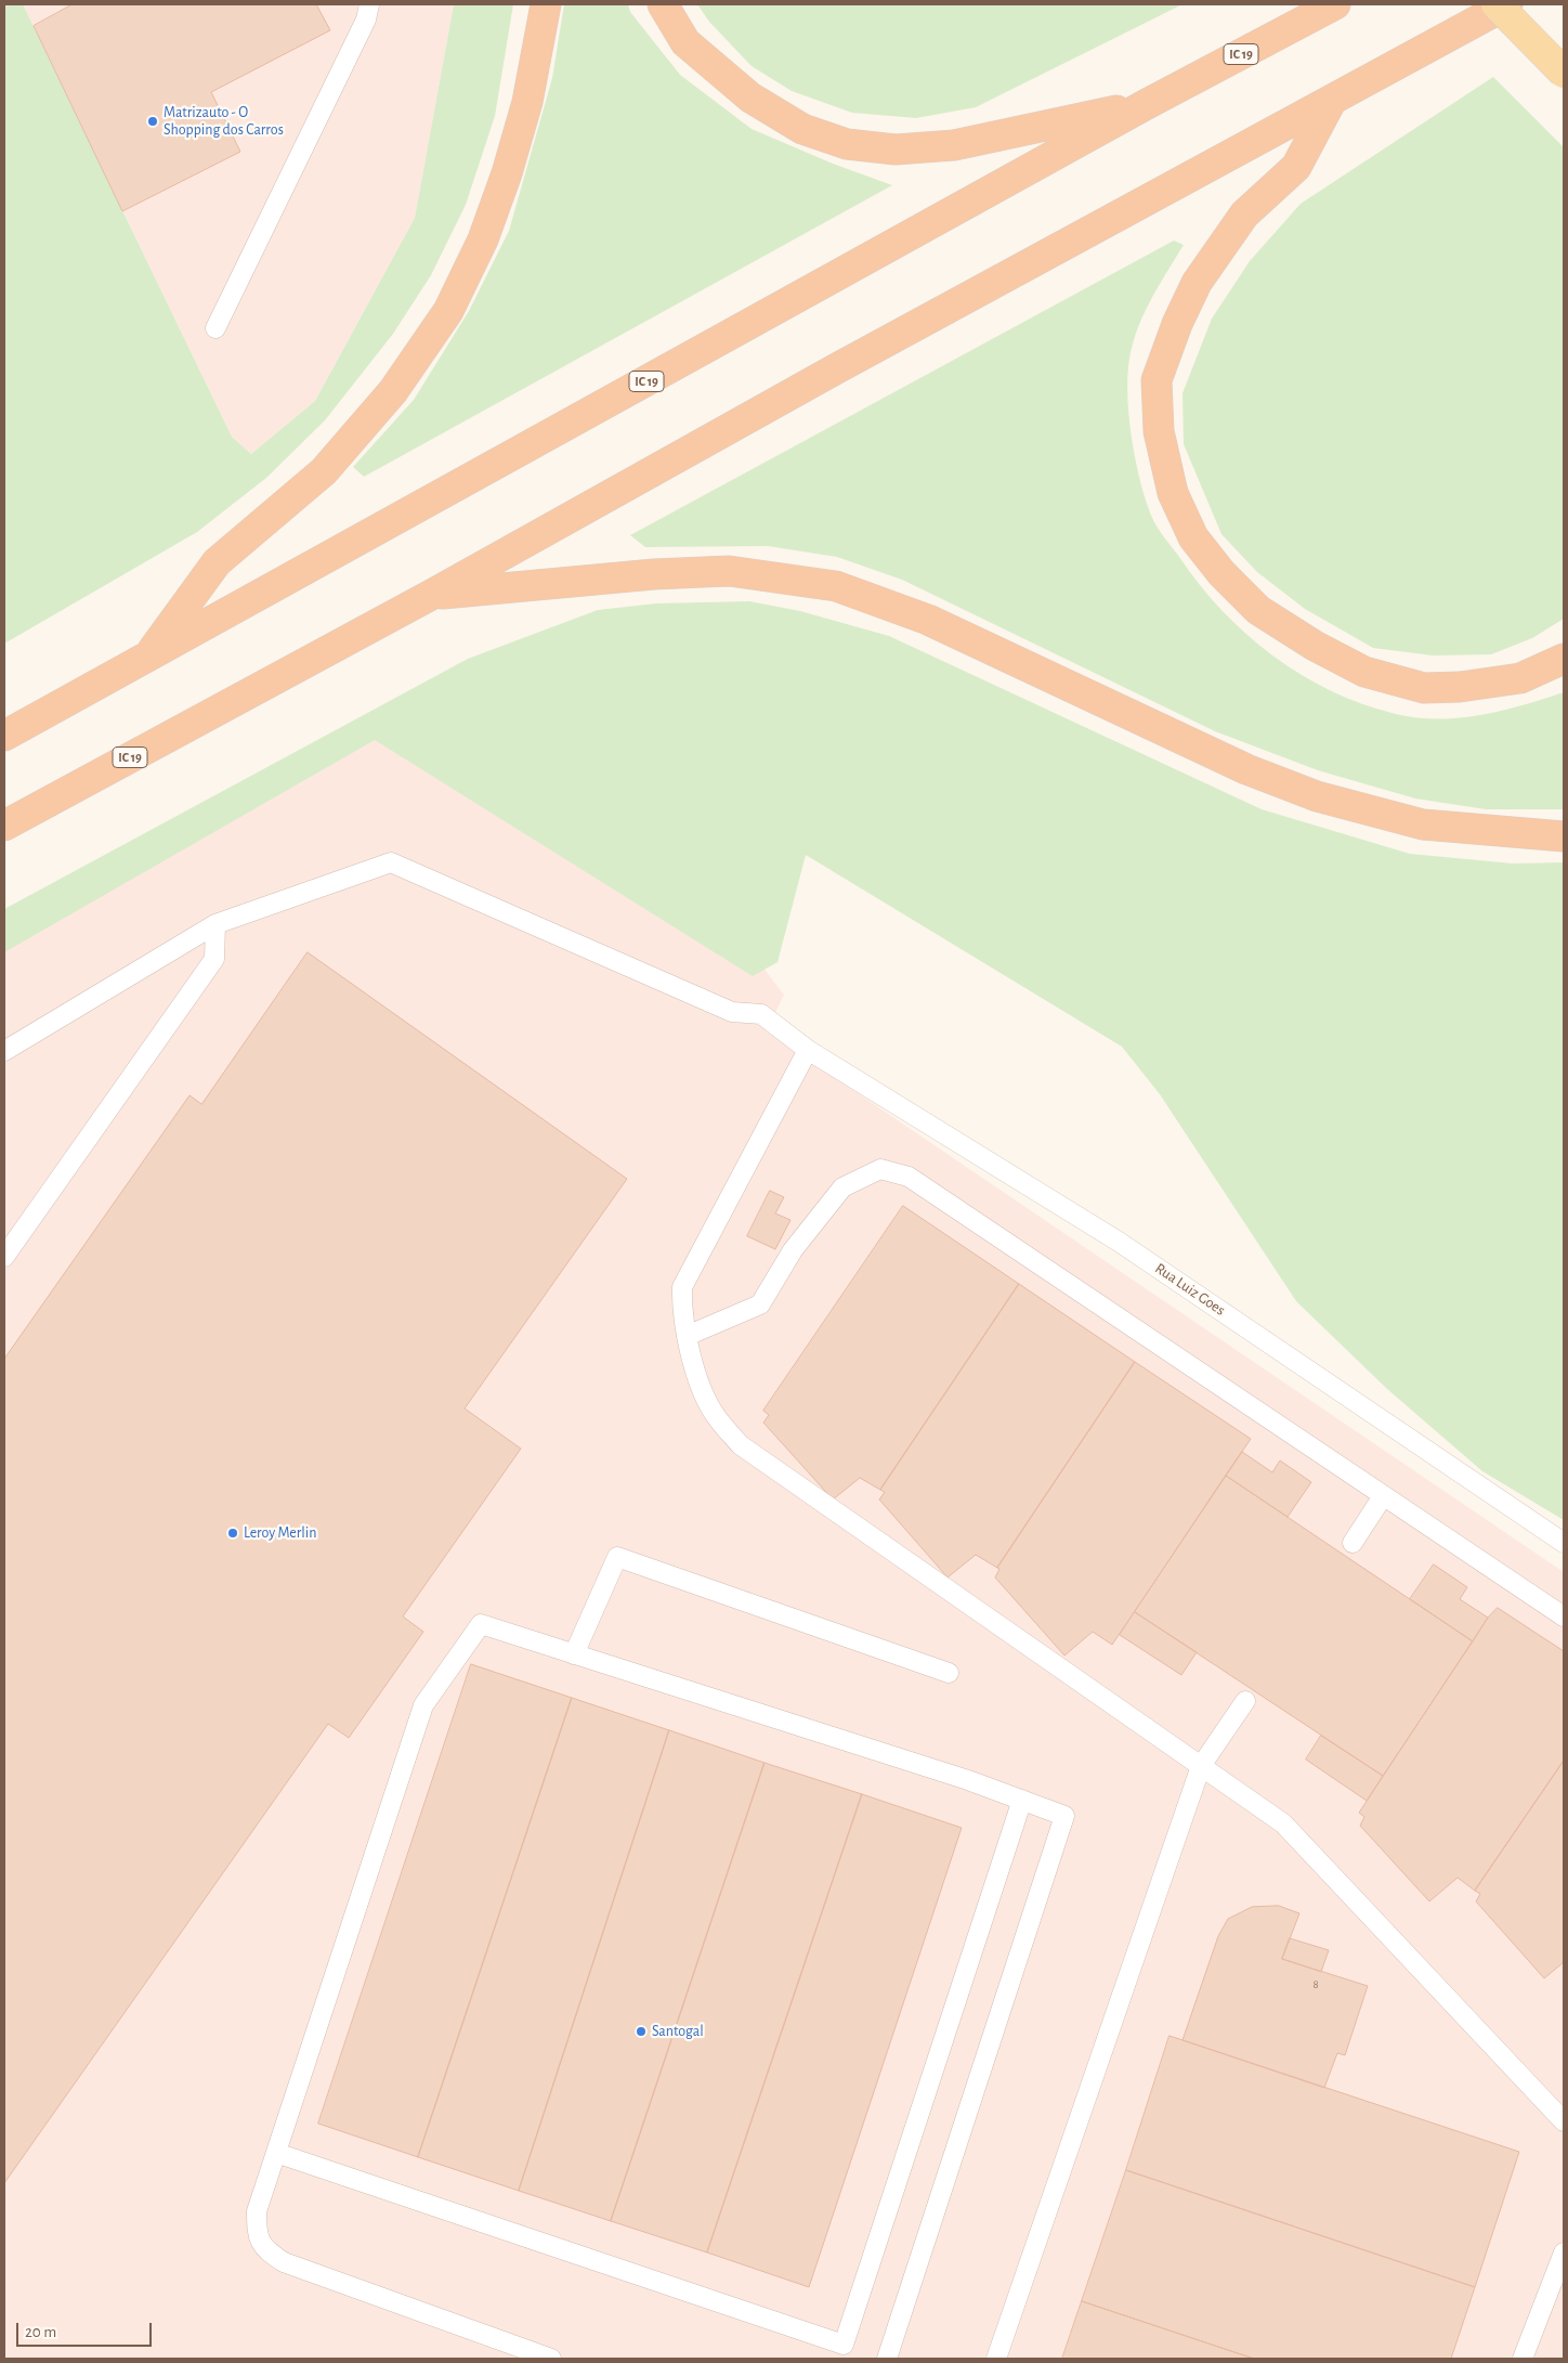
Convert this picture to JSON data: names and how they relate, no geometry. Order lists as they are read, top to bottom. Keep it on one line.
{"streets":{"highway":["IC 19"],"lane":["Rua Luiz Goes"]},"places":["Matrizauto - O Shopping dos Carros","Leroy Merlin","Santogal"],"house_numbers":["8"],"scale_bar":"20 m"}
